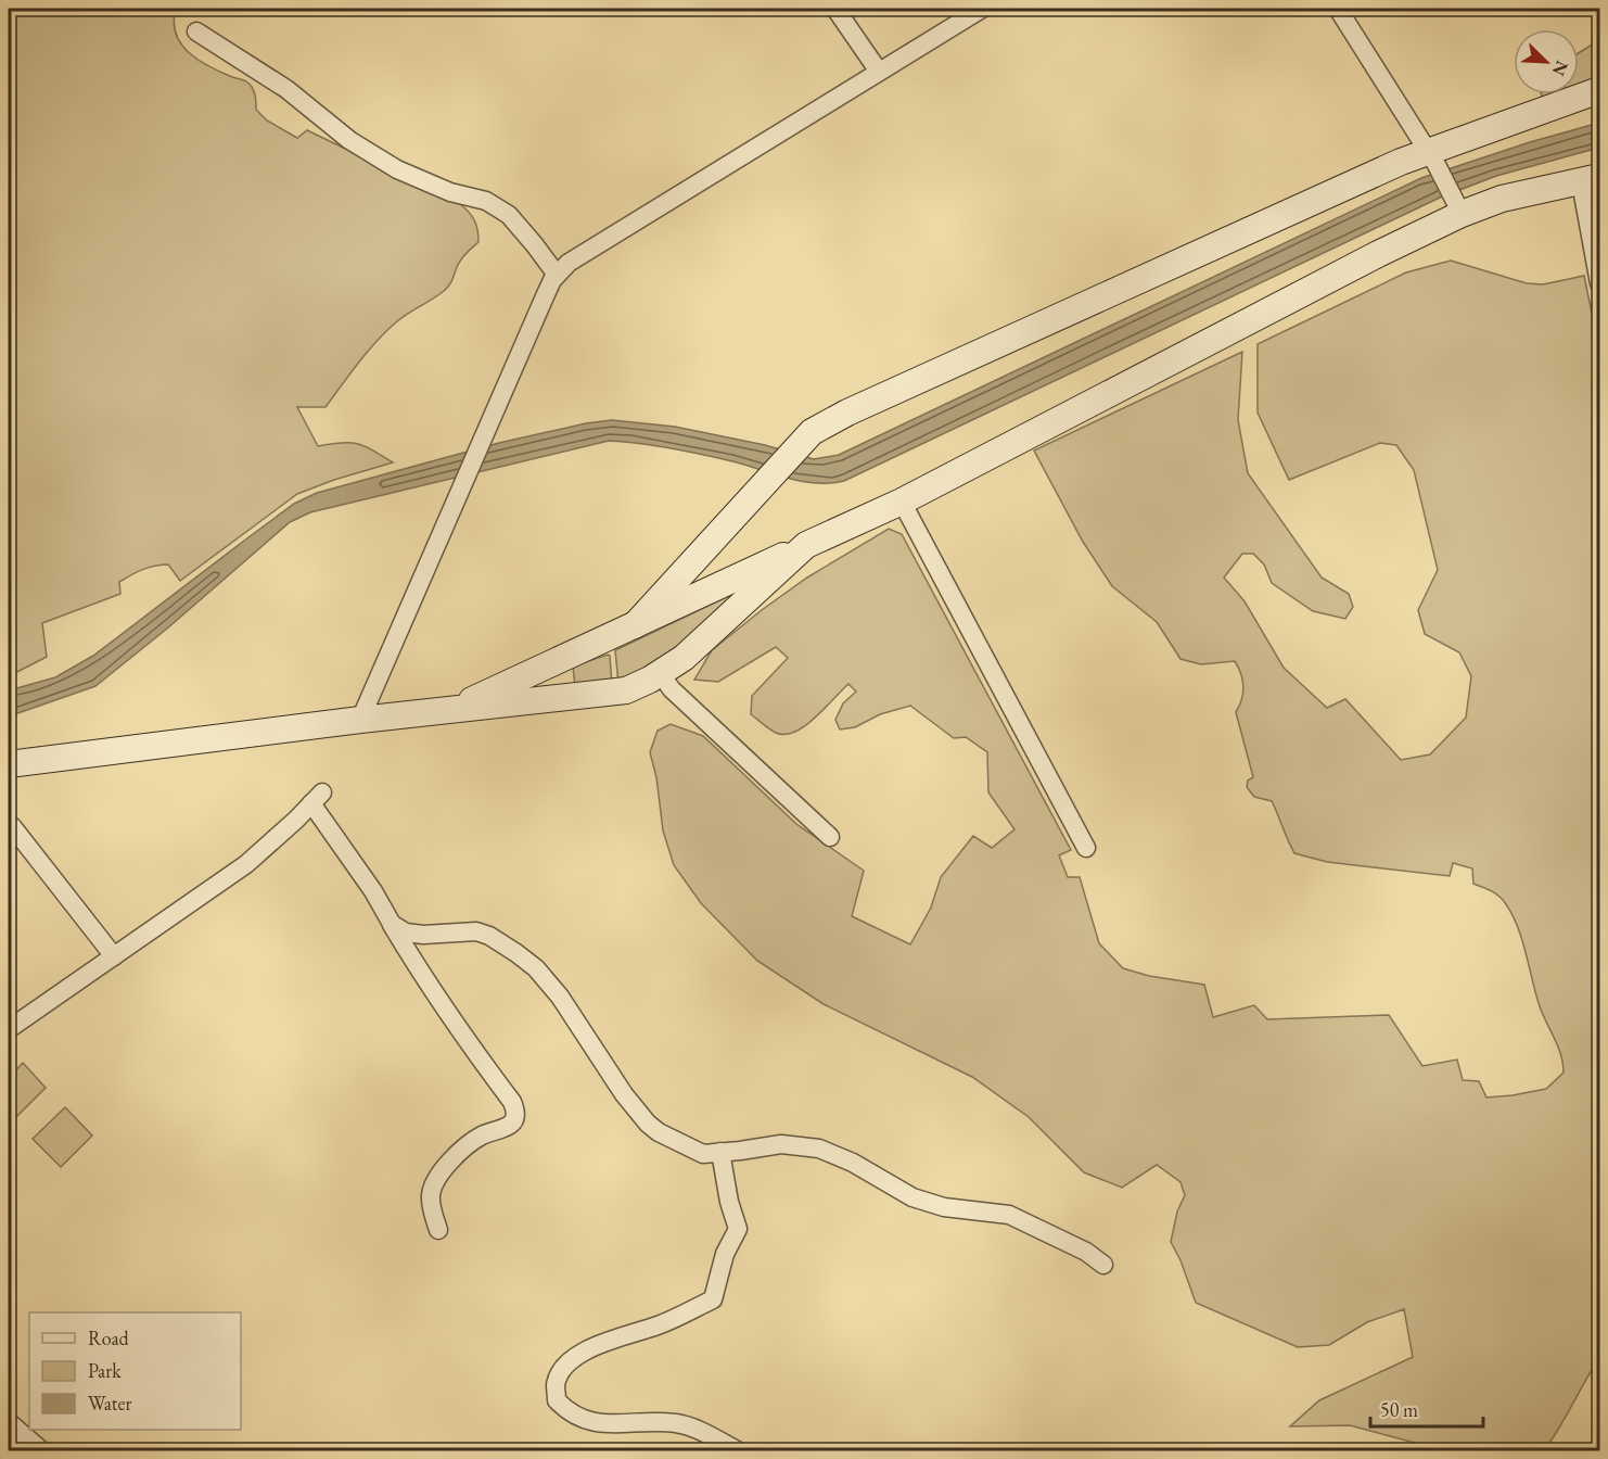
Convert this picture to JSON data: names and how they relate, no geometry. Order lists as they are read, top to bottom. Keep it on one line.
{"legend":["Road","Park","Water"],"scale_bar":"50 m","north":"bottom right"}
